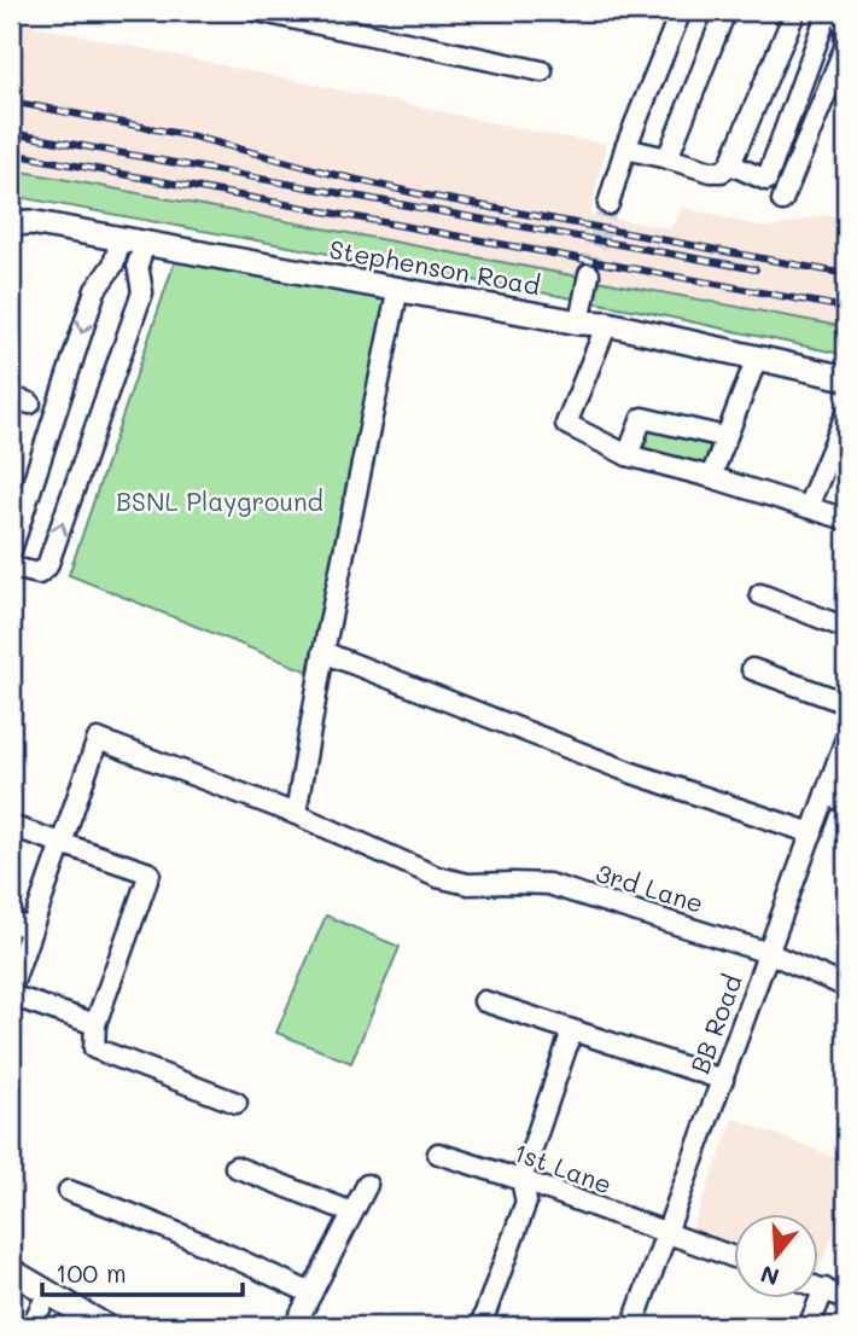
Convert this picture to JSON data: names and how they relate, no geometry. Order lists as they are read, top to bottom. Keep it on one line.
{"streets":{"main road":["Stephenson Road"],"street":["3rd Lane","BB Road","1st Lane"]},"crossings":[["3rd Lane","BB Road"],["BB Road","1st Lane"]],"parks":["BSNL Playground"],"scale_bar":"100 m","north":"bottom"}
